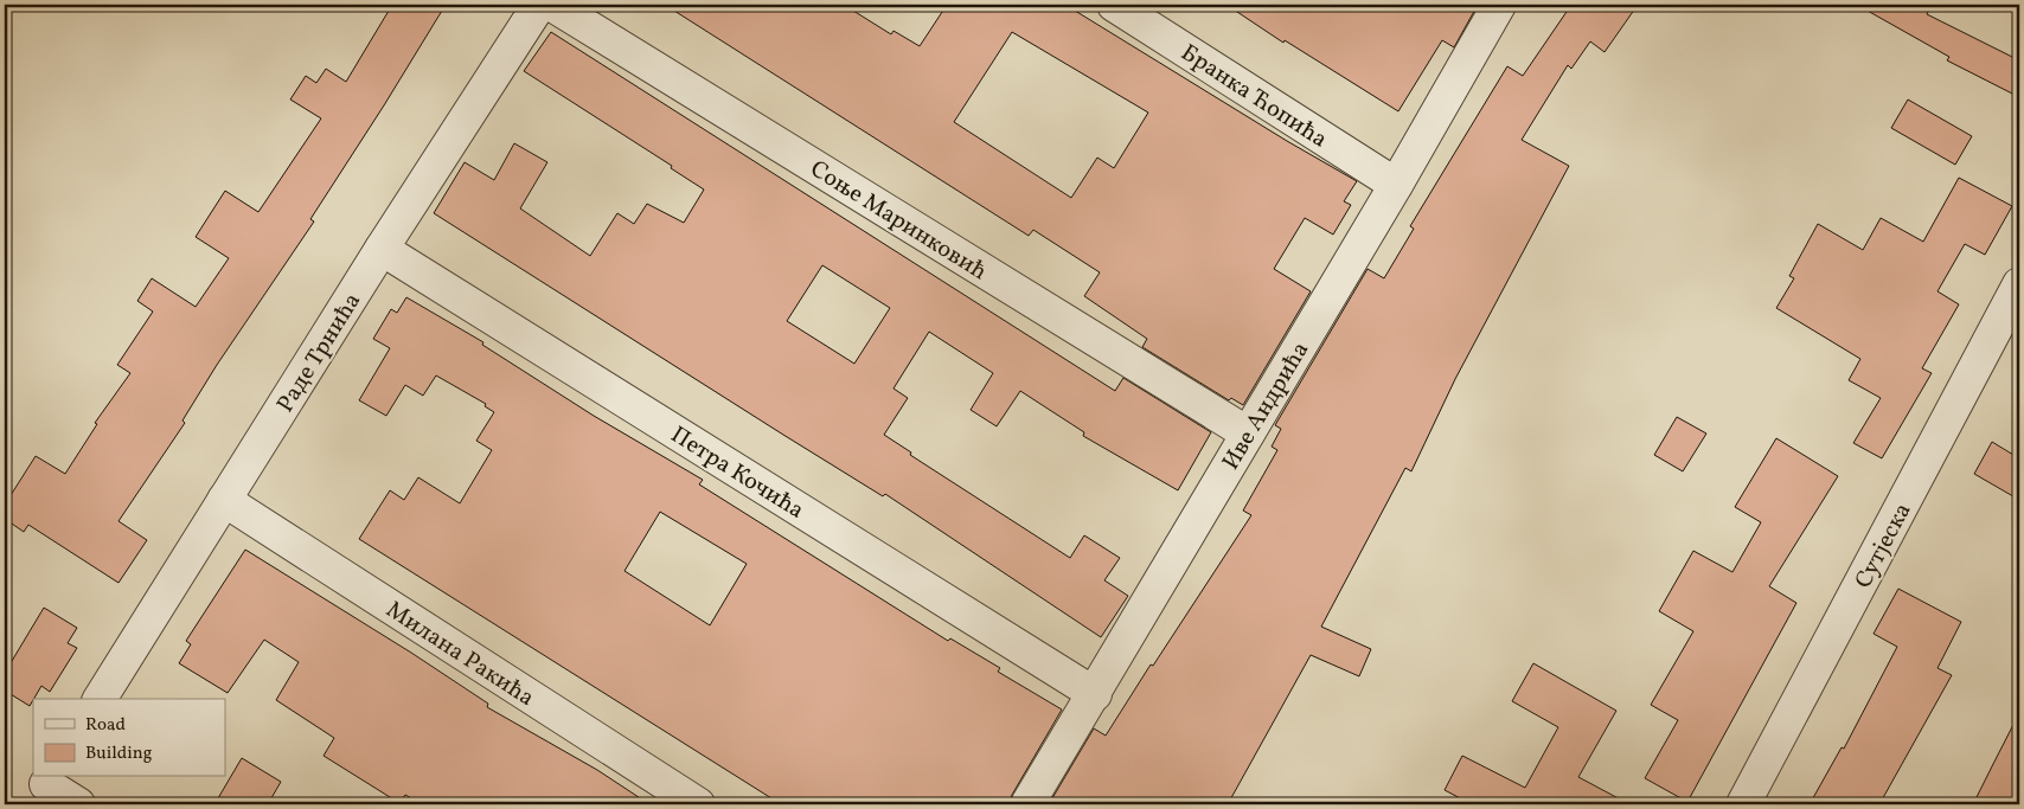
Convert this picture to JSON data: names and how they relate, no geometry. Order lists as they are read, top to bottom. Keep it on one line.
{"streets":{"street":["Бранка Ћопића","Соње Маринковић","Раде Трнића","Иве Андрића","Петра Кочића","Сутјеска","Милана Ракића"]},"crossings":[["Бранка Ћопића","Иве Андрића"],["Соње Маринковић","Иве Андрића"],["Раде Трнића","Петра Кочића"],["Раде Трнића","Милана Ракића"],["Иве Андрића","Петра Кочића"]],"legend":["Road","Building"]}
